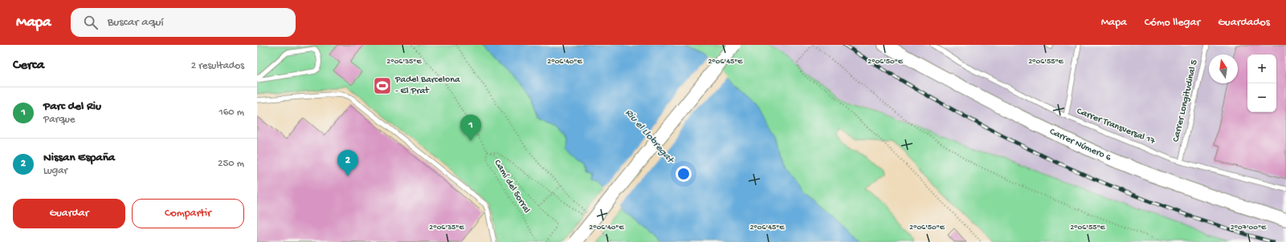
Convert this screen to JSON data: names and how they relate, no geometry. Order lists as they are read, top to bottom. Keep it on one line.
{"streets":{"main road":["Carrer Número 6"],"lane":["Carrer Longitudinal 5","Carrer Transversal 17"],"path":["Camí del Sorral"]},"crossings":[["Carrer Longitudinal 5","Carrer Transversal 17"]],"water":["Riu el Llobregat"],"places":{"sports":["Padel Barcelona - El Prat"]},"north":"top","page":{"header":"Mapa","search":"Buscar aquí","nav":["Mapa","Cómo llegar","Guardados"],"heading":["Cerca","2 resultados"],"map_buttons":["+","−"],"list":[{"mark":"1","name":"Parc del Riu","note":"Parque","value":"160 m"},{"mark":"2","name":"Nissan España","note":"Lugar","value":"250 m"}],"pins":["1","2"],"buttons":["Guardar","Compartir"]},"coordinates":["2°06'35\"E","2°06'40\"E","2°06'45\"E","2°06'50\"E","2°06'55\"E","2°07'00\"E"]}
